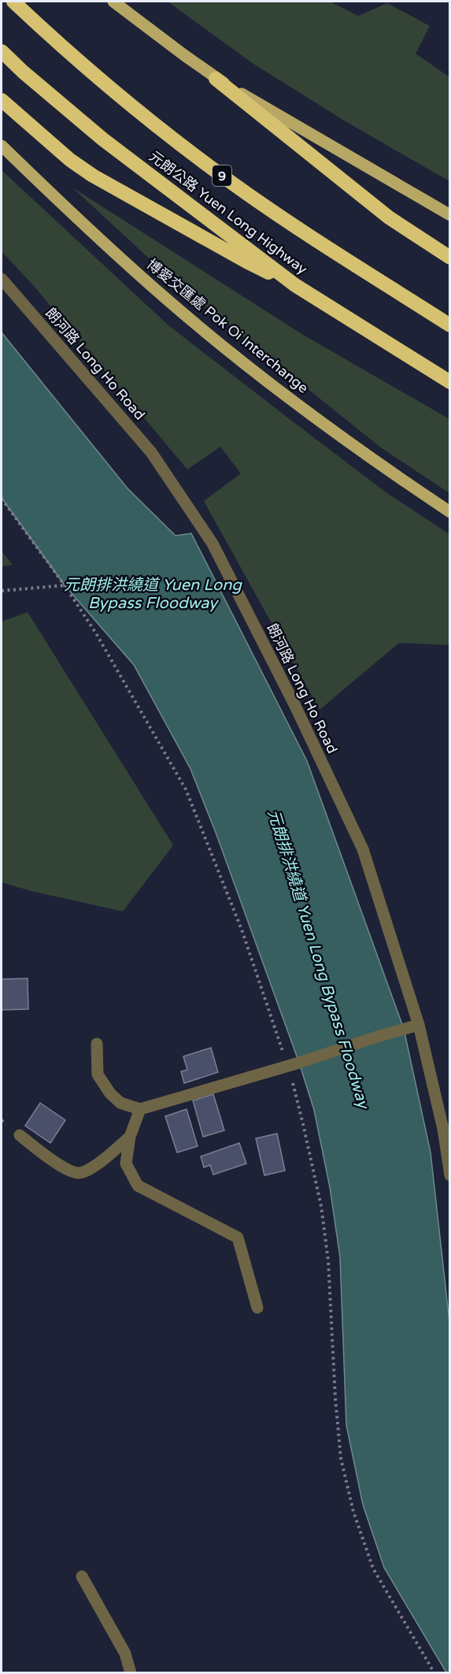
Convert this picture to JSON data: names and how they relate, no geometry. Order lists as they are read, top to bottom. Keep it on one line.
{"streets":{"highway":["9","元朗公路 Yuen Long Highway"],"main road":["博愛交匯處 Pok Oi Interchange"],"street":["朗河路 Long Ho Road"]},"water":["元朗排洪繞道 Yuen Long Bypass Floodway"]}
